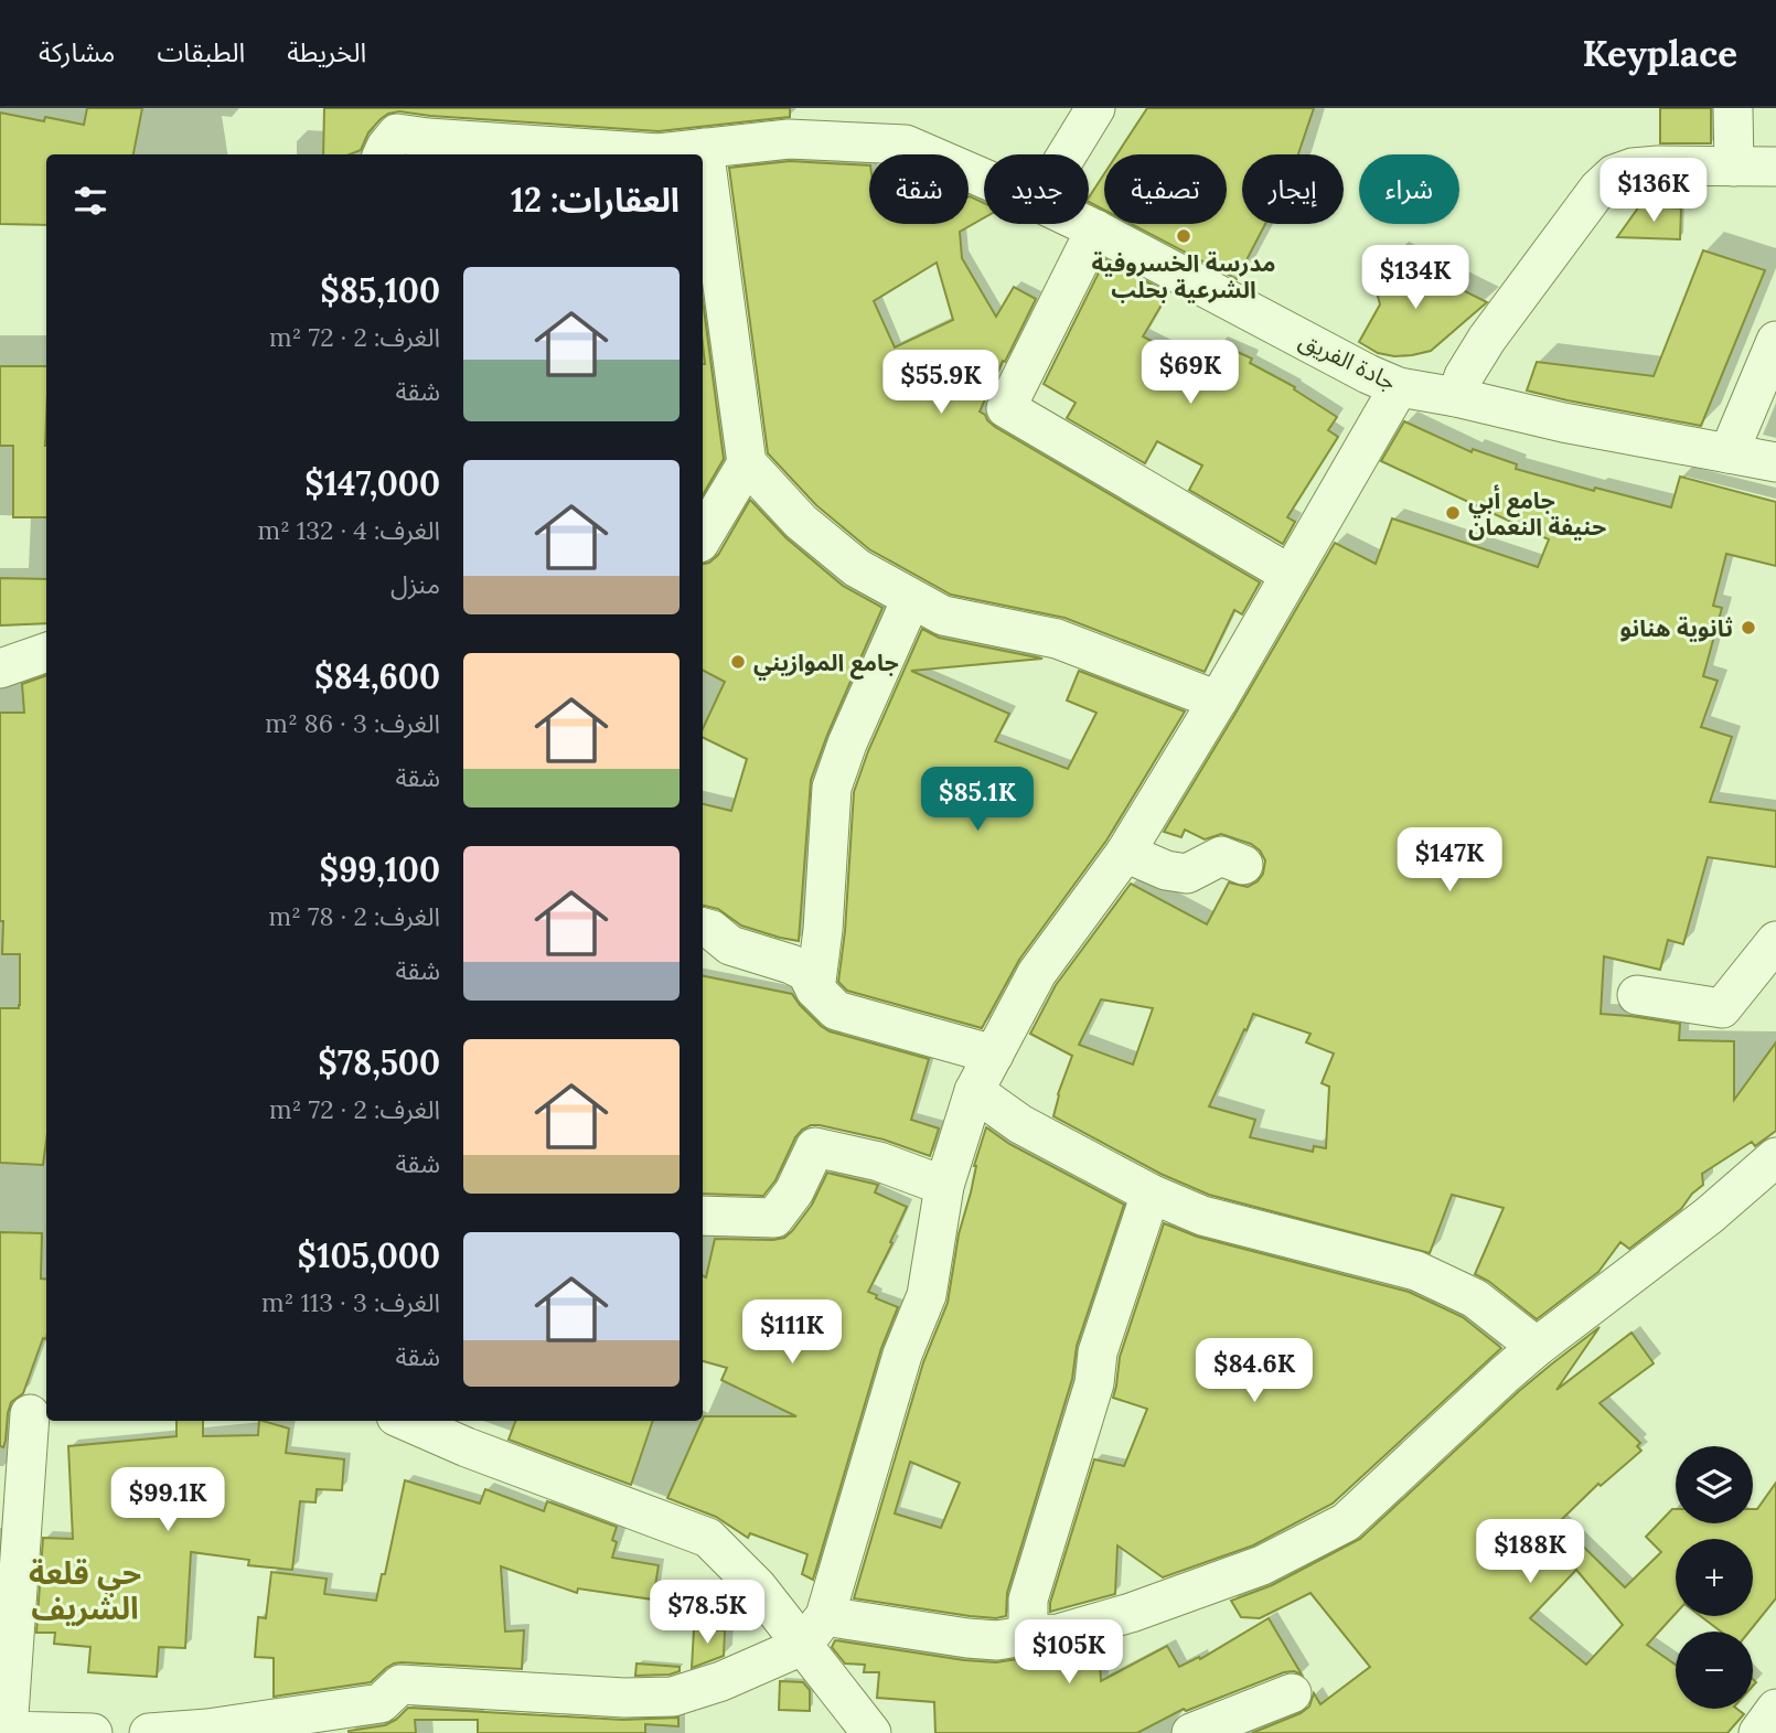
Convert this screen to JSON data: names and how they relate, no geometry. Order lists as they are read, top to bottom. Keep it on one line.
{"streets":{"street":["جادة الفريق"]},"districts":["حي قلعة الشريف"],"places":["مدرسة الخسروفية الشرعية بحلب","جامع أبي حنيفة النعمان","ثانوية هنانو","جامع الموازيني"],"page":{"header":"Keyplace","nav":["الخريطة","الطبقات","مشاركة"],"chip":["شراء","إيجار","تصفية","جديد","شقة"],"heading":"العقارات: 12","price":["$136K","$134K","$69K","$55.9K","$85.1K","$147K","$111K","$84.6K","$99.1K","$188K","$78.5K","$105K"],"list":[{"name":"$85,100","note":"الغرف: 2 · 72 m² · شقة"},{"name":"$147,000","note":"الغرف: 4 · 132 m² · منزل"},{"name":"$84,600","note":"الغرف: 3 · 86 m² · شقة"},{"name":"$99,100","note":"الغرف: 2 · 78 m² · شقة"},{"name":"$78,500","note":"الغرف: 2 · 72 m² · شقة"},{"name":"$105,000","note":"الغرف: 3 · 113 m² · شقة"}],"map_buttons":["+","−"]}}
